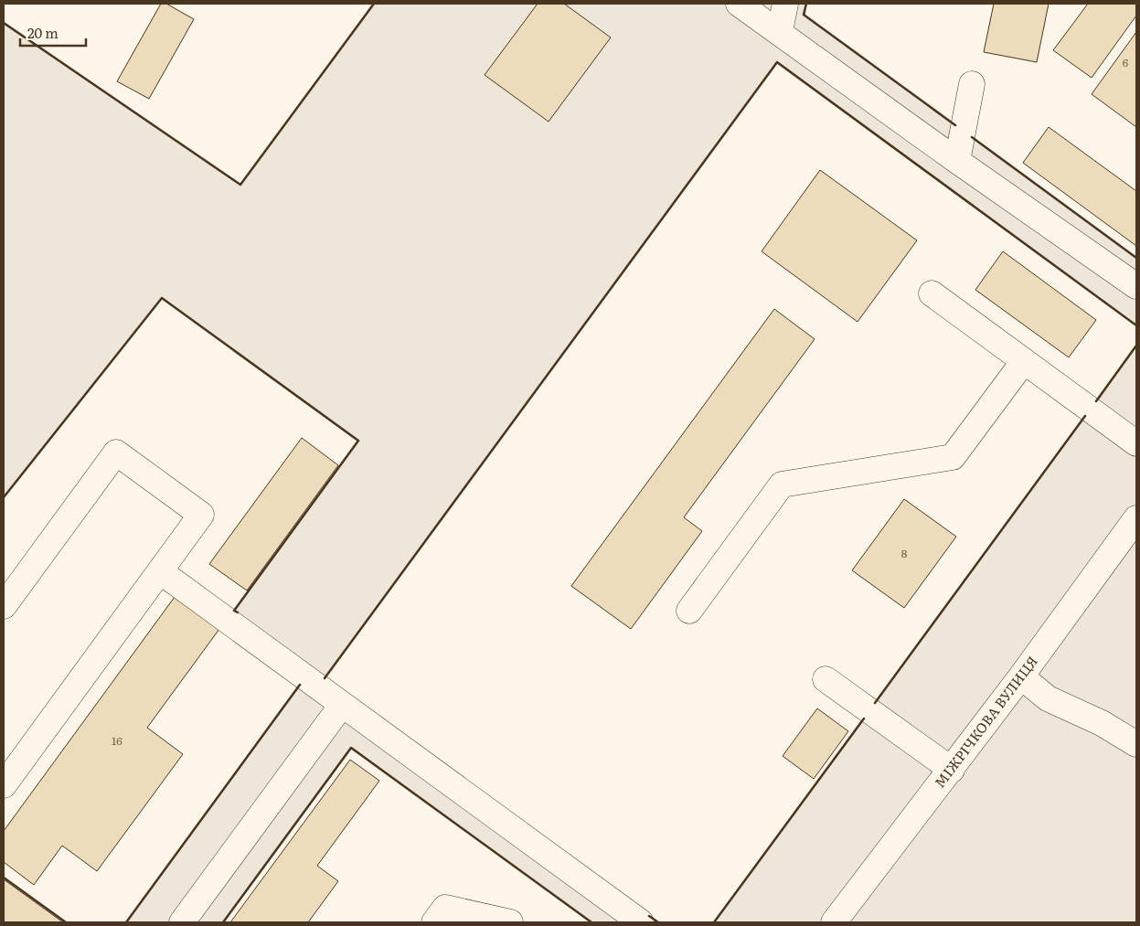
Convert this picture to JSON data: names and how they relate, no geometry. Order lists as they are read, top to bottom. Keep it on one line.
{"streets":{"street":["МІЖРІЧКОВА ВУЛИЦЯ"]},"house_numbers":["6","8","16"],"scale_bar":"20 m"}
